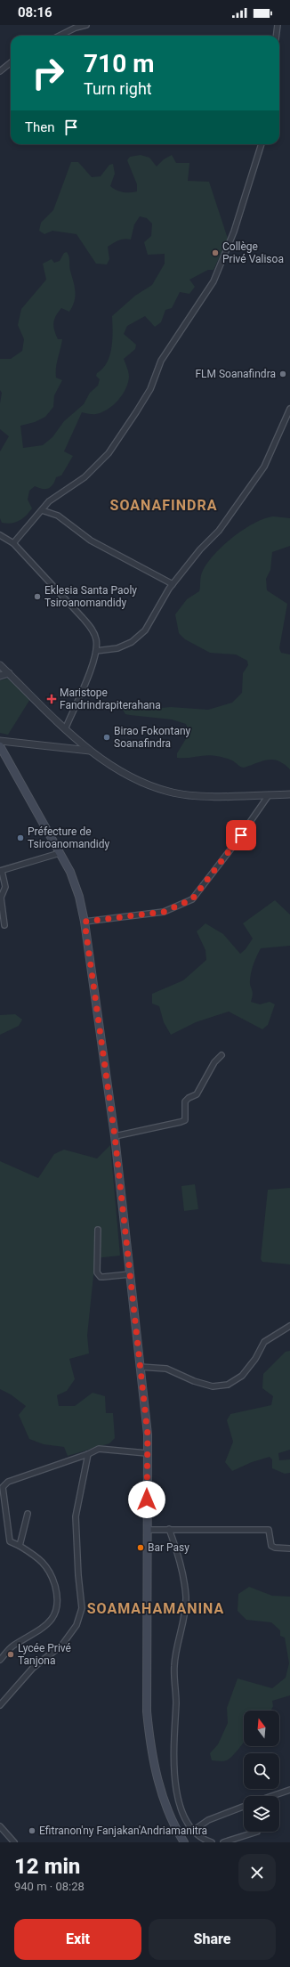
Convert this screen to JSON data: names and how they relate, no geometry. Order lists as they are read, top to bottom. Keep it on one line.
{"districts":["SOANAFINDRA","SOAMAHAMANINA"],"places":{"other":["Collège Privé Valisoa","FLM Soanafindra","Eklesia Santa Paoly Tsiroanomandidy","Birao Fokontany Soanafindra","Préfecture de Tsiroanomandidy","Bar Pasy","Lycée Privé Tanjona","Efitranon'ny Fanjakan'Andriamanitra"],"health":["Maristope Fandrindrapiterahana"]},"north":"top","page":{"status":"08:16","turn":["710 m","Turn right"],"then":"Then","heading":["12 min","940 m · 08:28"],"buttons":["Exit","Share"]}}
